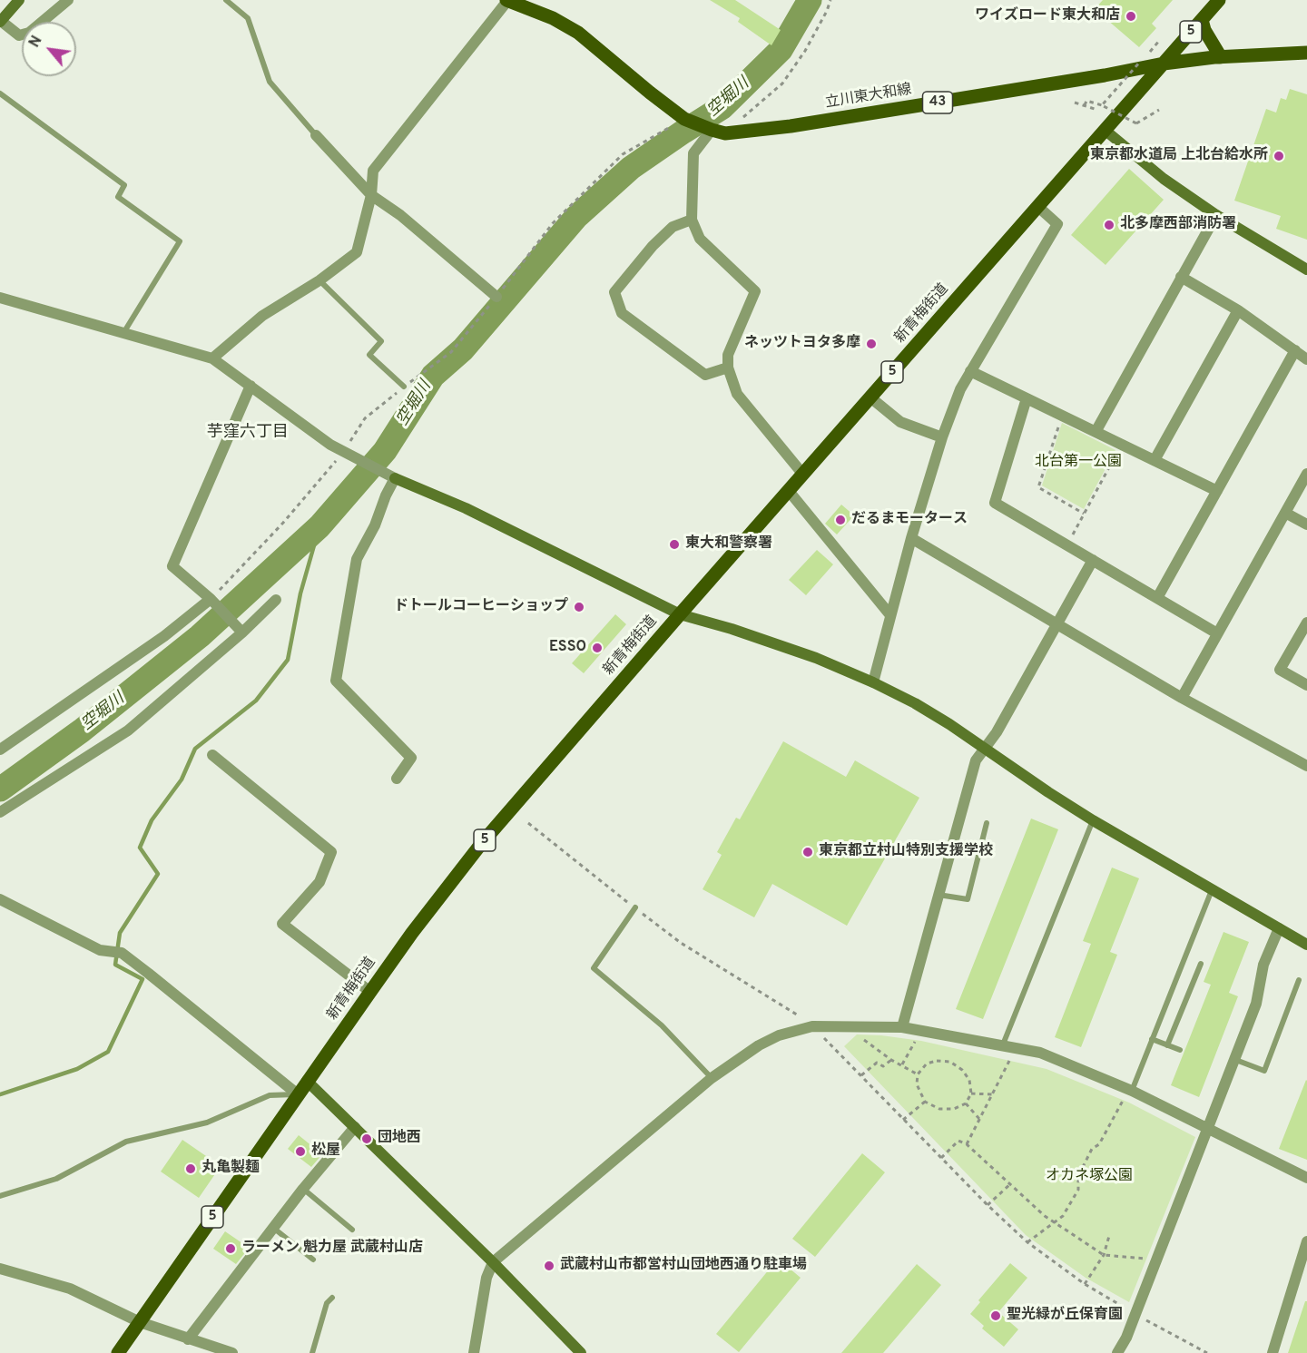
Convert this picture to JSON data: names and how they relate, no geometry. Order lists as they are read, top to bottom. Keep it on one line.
{"streets":{"main road":["5","立川東大和線","43","新青梅街道"]},"crossings":[["立川東大和線","新青梅街道"]],"districts":["芋窪六丁目"],"water":["空堀川"],"parks":["北台第一公園","オカネ塚公園"],"places":["ワイズロード東大和店","東京都水道局 上北台給水所","北多摩西部消防署","ネッツトヨタ多摩","だるまモータース","東大和警察署","ドトールコーヒーショップ","ESSO","東京都立村山特別支援学校","団地西","松屋","丸亀製麺","ラーメン 魁力屋 武蔵村山店","武蔵村山市都営村山団地西通り駐車場","聖光緑が丘保育園"],"north":"top left"}
